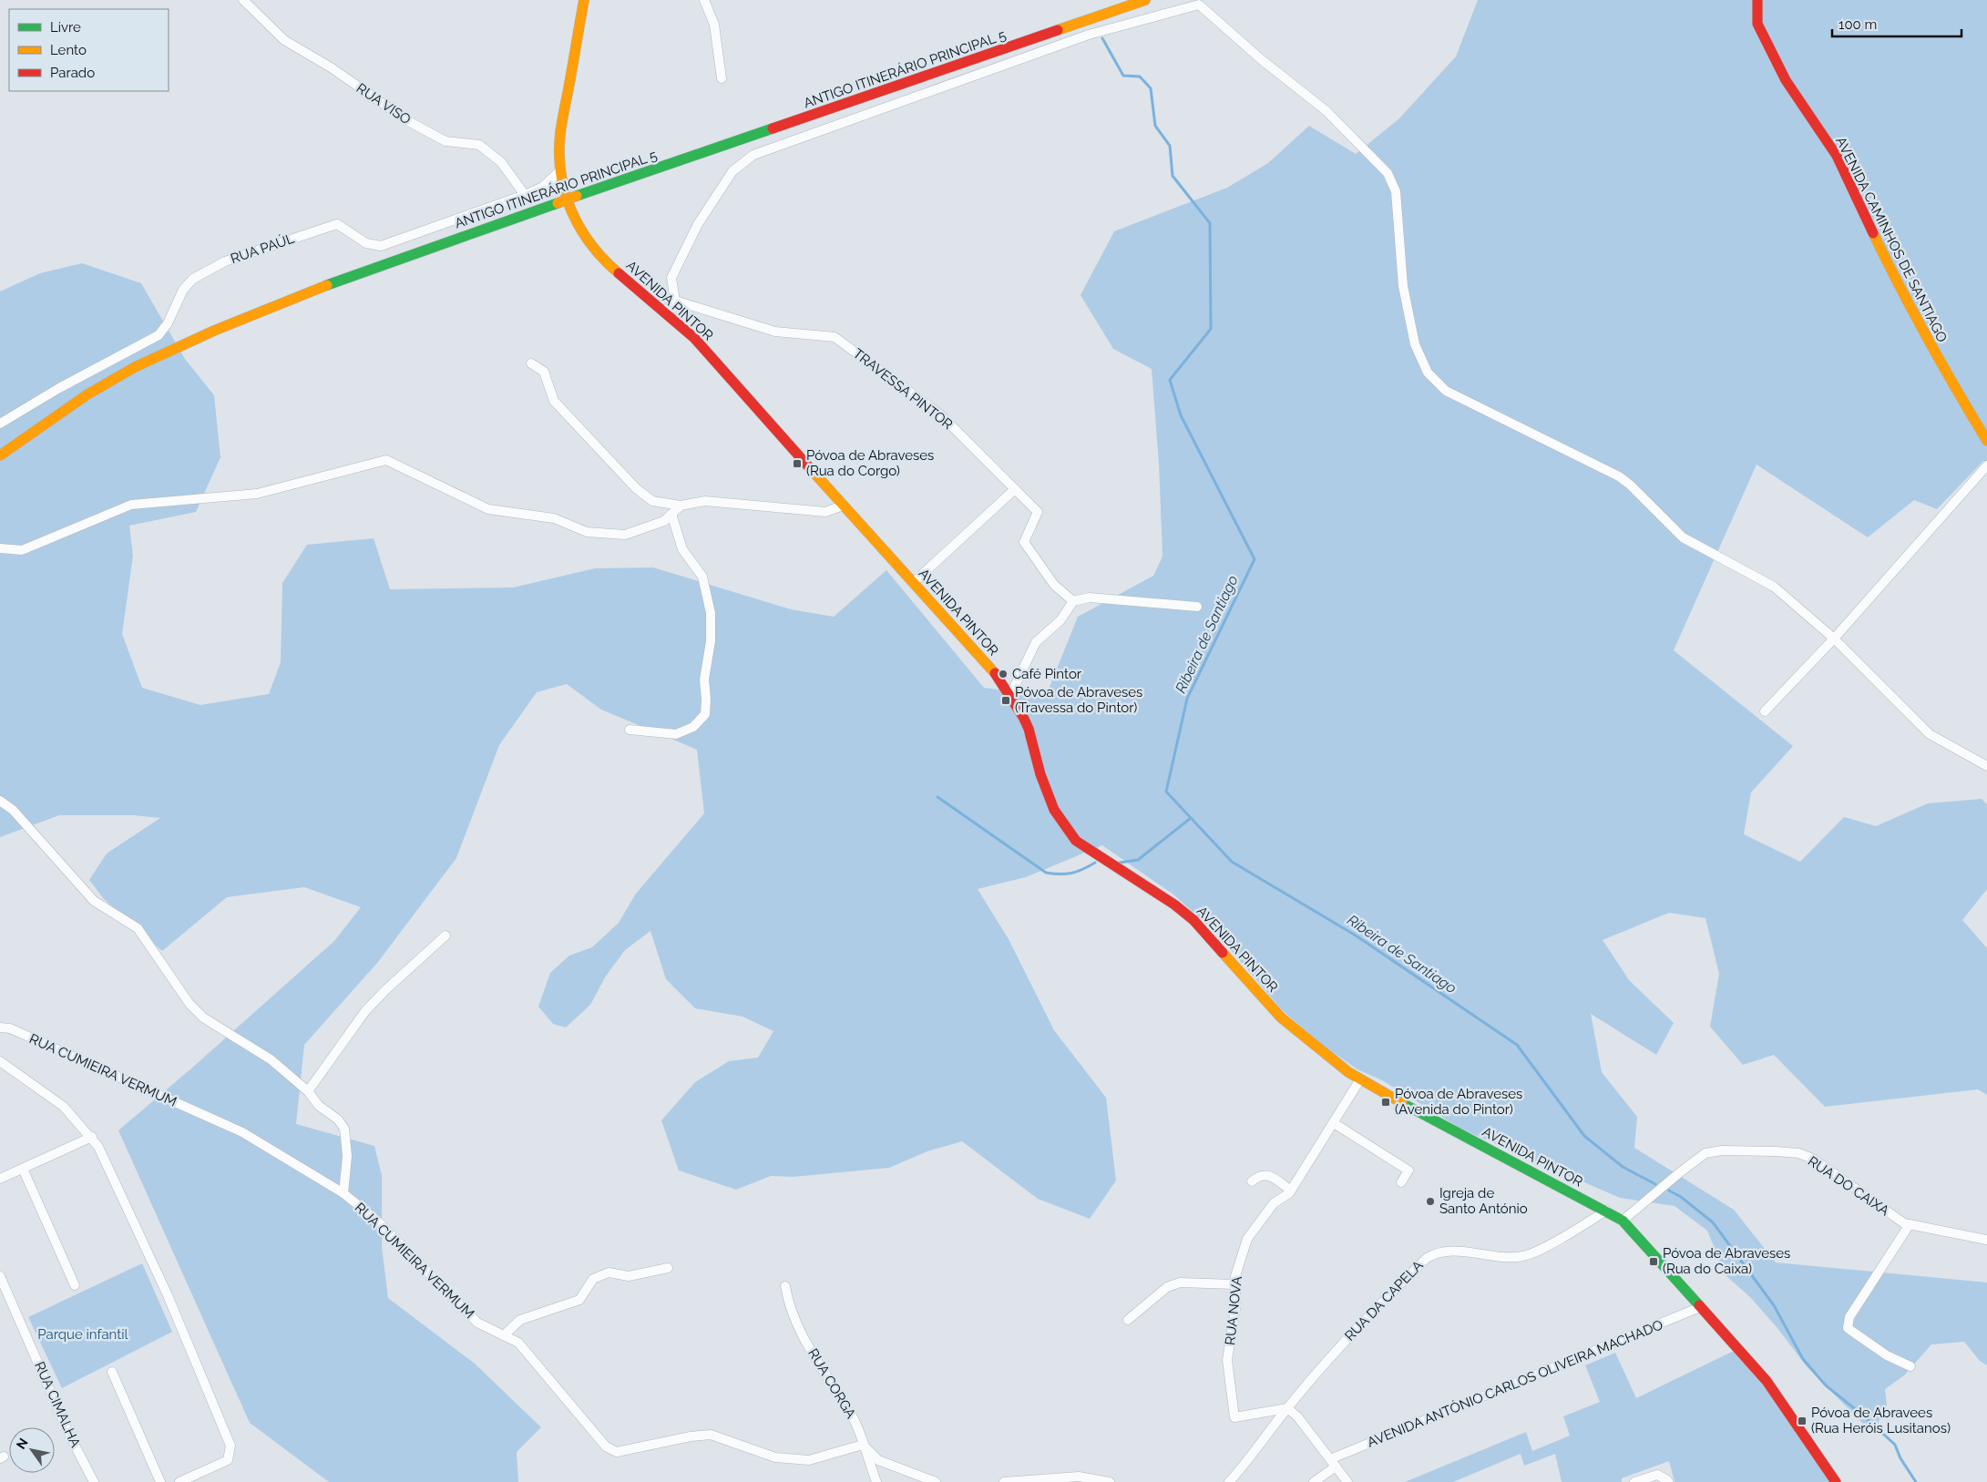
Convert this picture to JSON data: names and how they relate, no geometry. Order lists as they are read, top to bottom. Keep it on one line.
{"streets":{"main road":["ANTIGO ITINERÁRIO PRINCIPAL 5","AVENIDA CAMINHOS DE SANTIAGO","AVENIDA PINTOR"],"street":["RUA VISO","RUA PAÚL","TRAVESSA PINTOR","RUA CUMIEIRA VERMUM","RUA DO CAIXA","RUA DA CAPELA","RUA NOVA","RUA CORGA","AVENIDA ANTÓNIO CARLOS OLIVEIRA MACHADO","RUA CIMALHA"]},"crossings":[["RUA VISO","RUA PAÚL"],["RUA PAÚL","AVENIDA PINTOR"],["AVENIDA PINTOR","RUA DO CAIXA"],["AVENIDA PINTOR","RUA DA CAPELA"],["AVENIDA PINTOR","RUA NOVA"],["AVENIDA PINTOR","AVENIDA ANTÓNIO CARLOS OLIVEIRA MACHADO"],["RUA CUMIEIRA VERMUM","RUA CORGA"],["RUA DA CAPELA","RUA NOVA"]],"water":["Ribeira de Santiago"],"parks":["Parque infantil"],"places":{"transit":["Póvoa de Abraveses (Rua do Corgo)","Póvoa de Abraveses (Travessa do Pintor)","Póvoa de Abraveses (Avenida do Pintor)","Póvoa de Abraveses (Rua do Caixa)","Póvoa de Abravees (Rua Heróis Lusitanos)"],"other":["Café Pintor","Igreja de Santo António"]},"legend":["Livre","Lento","Parado"],"scale_bar":"100 m","north":"top left"}
